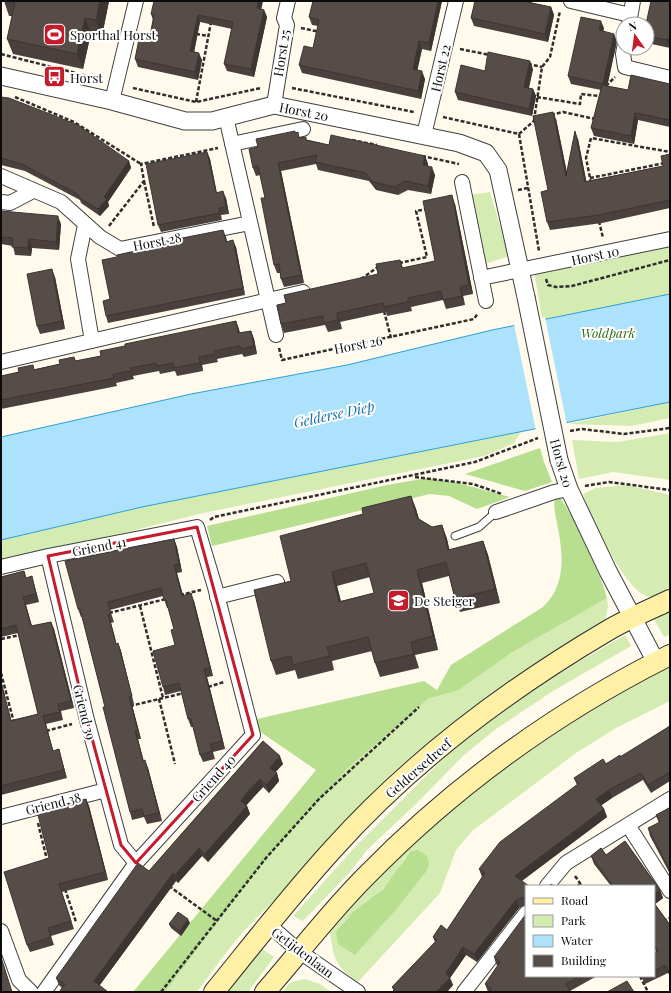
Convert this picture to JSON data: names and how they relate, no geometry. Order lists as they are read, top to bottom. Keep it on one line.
{"streets":{"main road":["Geldersedreef"],"street":["Horst 25","Horst 22","Horst 20","Horst 28","Horst 10","Griend 41","Griend 39","Griend 40","Griend 38","Getijdenlaan"],"path":["Horst 26"]},"crossings":[["Horst 25","Horst 20"],["Horst 22","Horst 20"],["Horst 20","Horst 10"],["Horst 20","Geldersedreef"],["Griend 41","Griend 39"],["Griend 41","Griend 40"],["Griend 39","Griend 40"],["Griend 39","Griend 38"],["Geldersedreef","Getijdenlaan"]],"water":["Gelderse Diep"],"parks":["Woldpark"],"places":{"sports":["Sporthal Horst"],"bus stop":["Horst"],"school or university":["De Steiger"]},"legend":["Road","Park","Water","Building"],"north":"top"}
